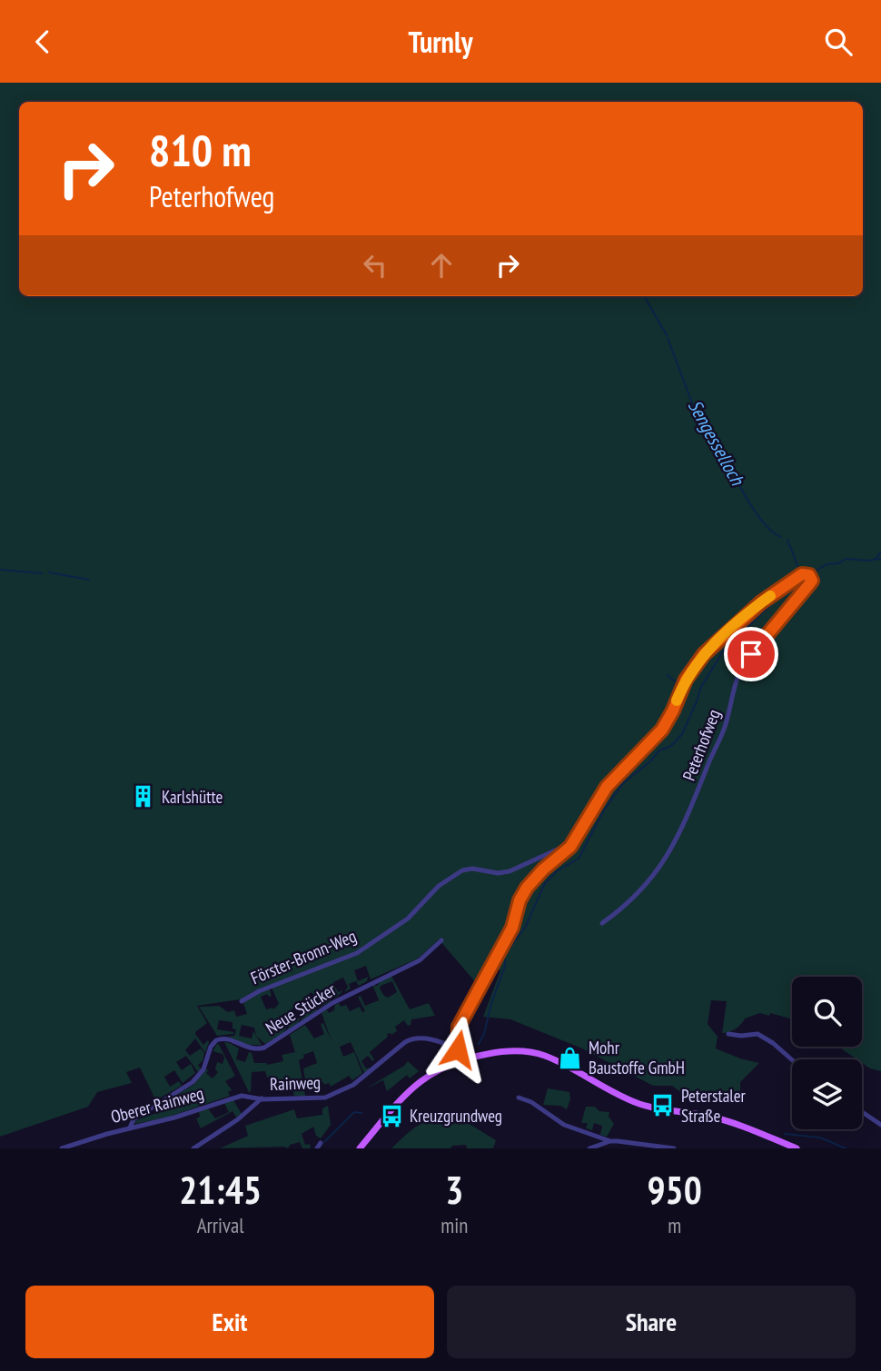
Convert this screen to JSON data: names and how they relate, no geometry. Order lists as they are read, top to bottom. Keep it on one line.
{"streets":{"street":["Peterhofweg","Förster-Bronn-Weg","Neue Stücker","Rainweg","Oberer Rainweg"]},"crossings":[["Peterhofweg","Förster-Bronn-Weg"],["Neue Stücker","Oberer Rainweg"],["Rainweg","Oberer Rainweg"]],"water":["Sengesselloch"],"places":{"building":["Karlshütte"],"shop":["Mohr Baustoffe GmbH"],"bus stop":["Peterstaler Straße","Kreuzgrundweg"]},"page":{"header":"Turnly","turn":["810 m","Peterhofweg"],"eta":["21:45","Arrival","3","min","950","m"],"buttons":["Exit","Share"]}}
